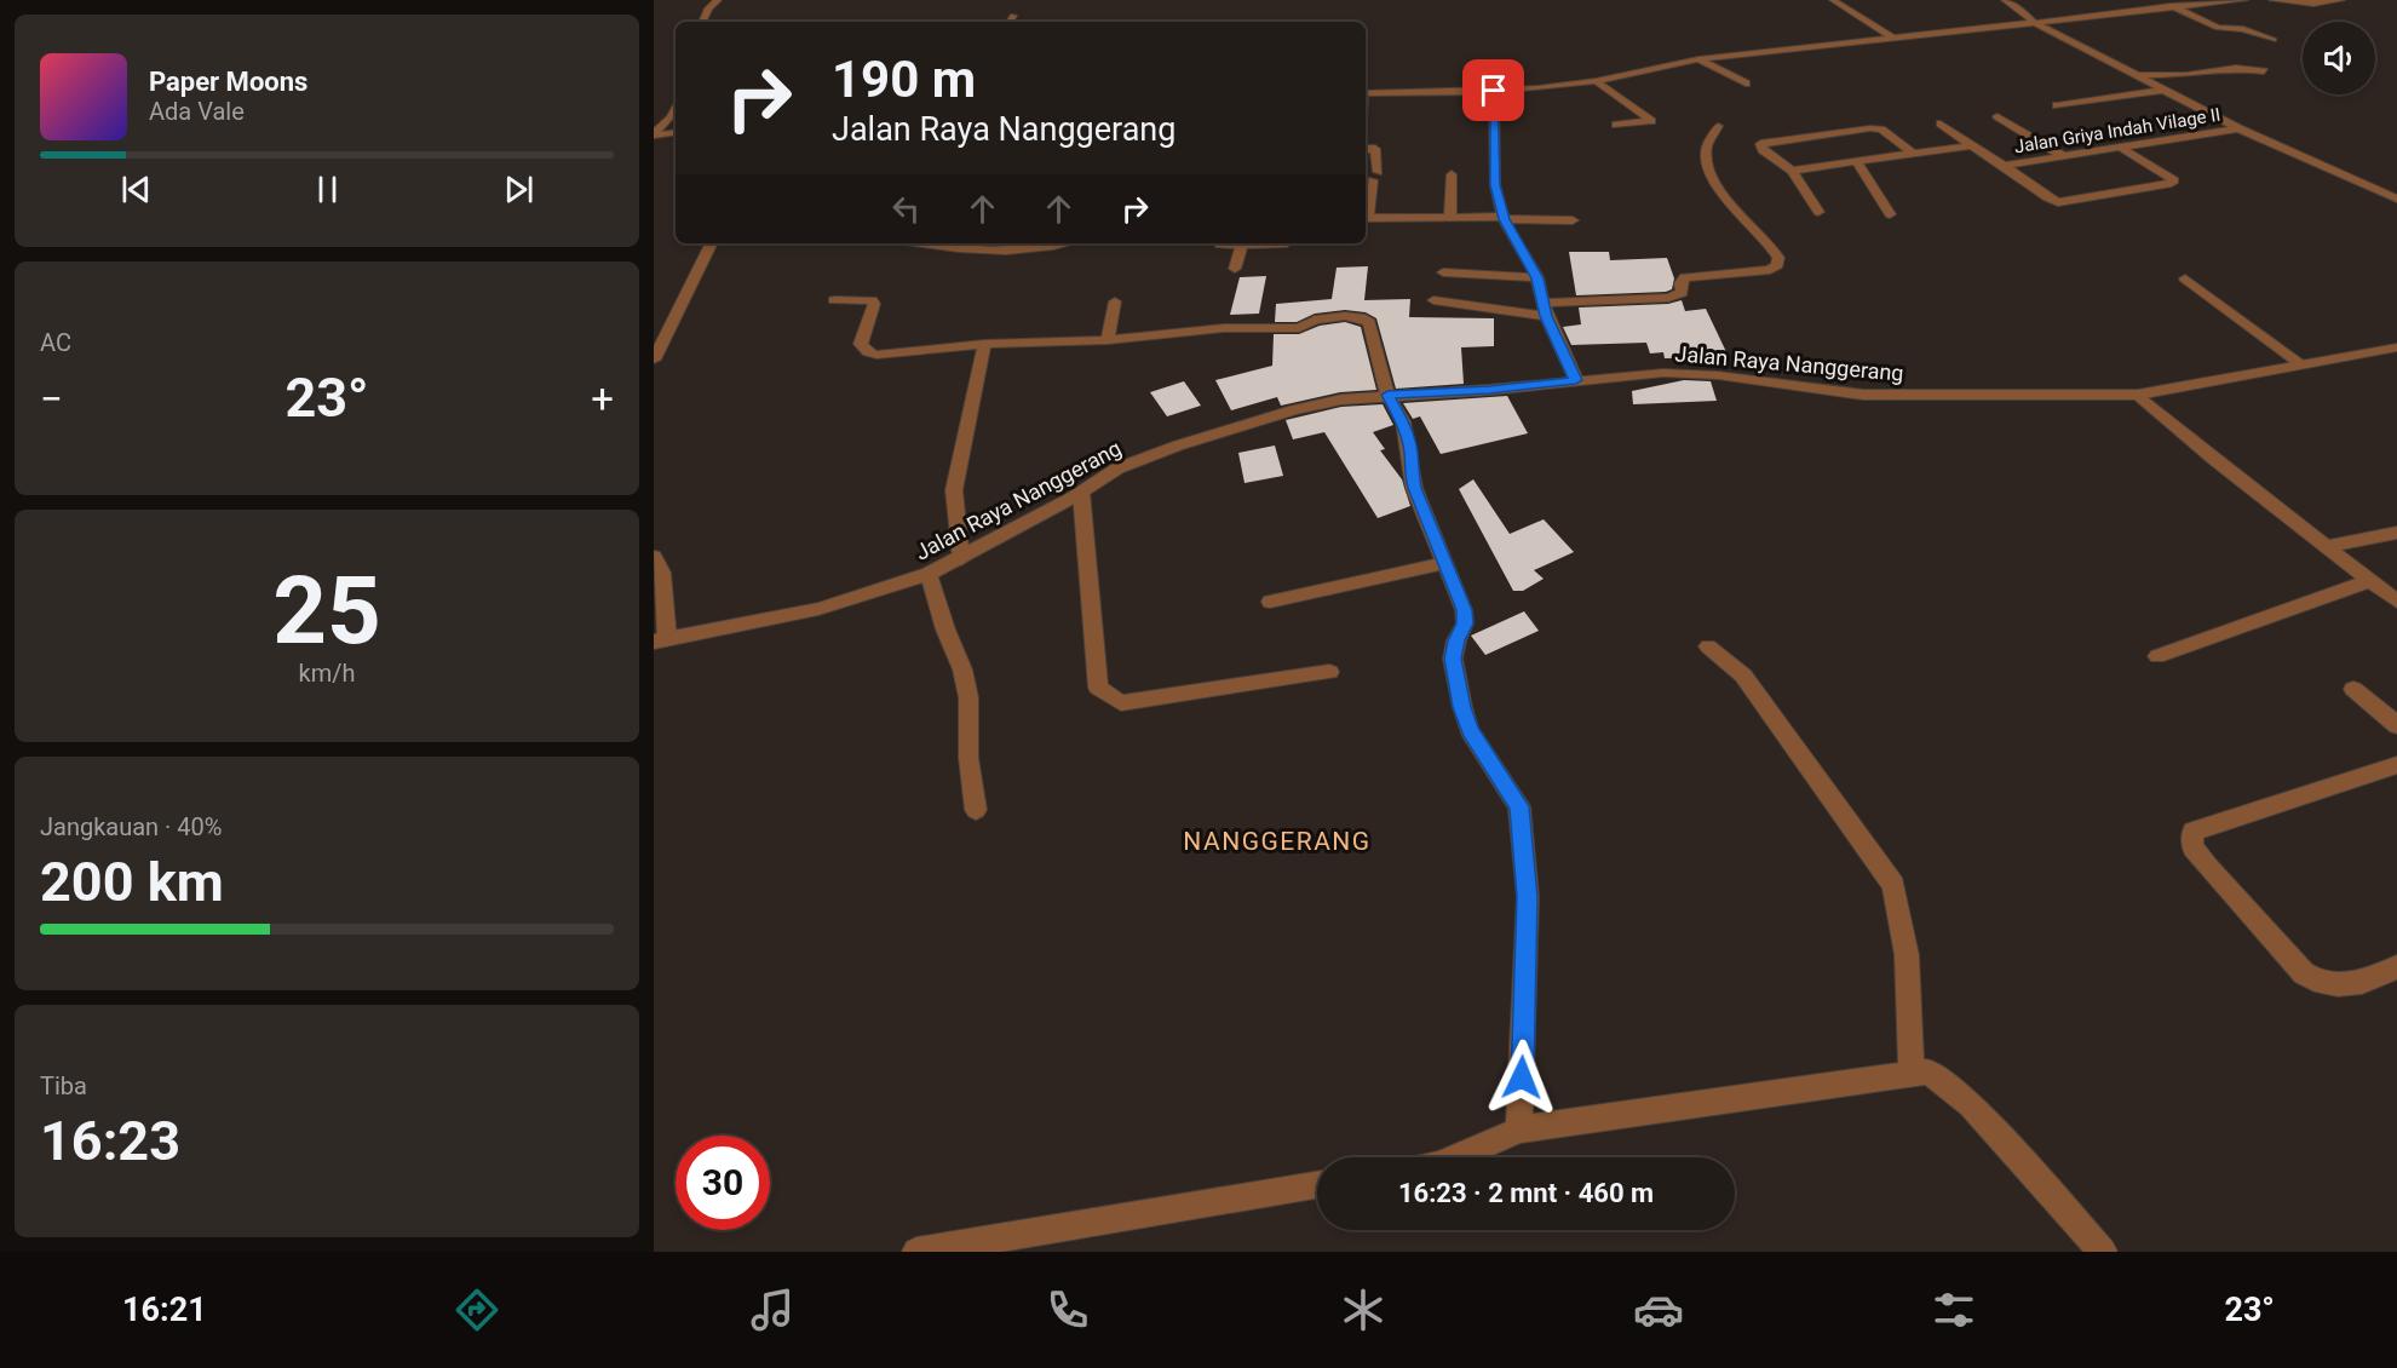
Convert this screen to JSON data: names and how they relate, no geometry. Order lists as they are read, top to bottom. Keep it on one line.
{"streets":{"street":["Jalan Griya Indah Vilage II","Jalan Raya Nanggerang"]},"districts":["NANGGERANG"],"page":{"turn":["190 m","Jalan Raya Nanggerang"],"song":["Paper Moons","Ada Vale"],"tile":["AC",["25","km/h"],["Jangkauan · 40%","200 km"],["Tiba","16:23"]],"heat":["−","23°","+"],"limit":"30","trip":"16:23 · 2 mnt · 460 m","tabs":["16:21","23°"]}}
